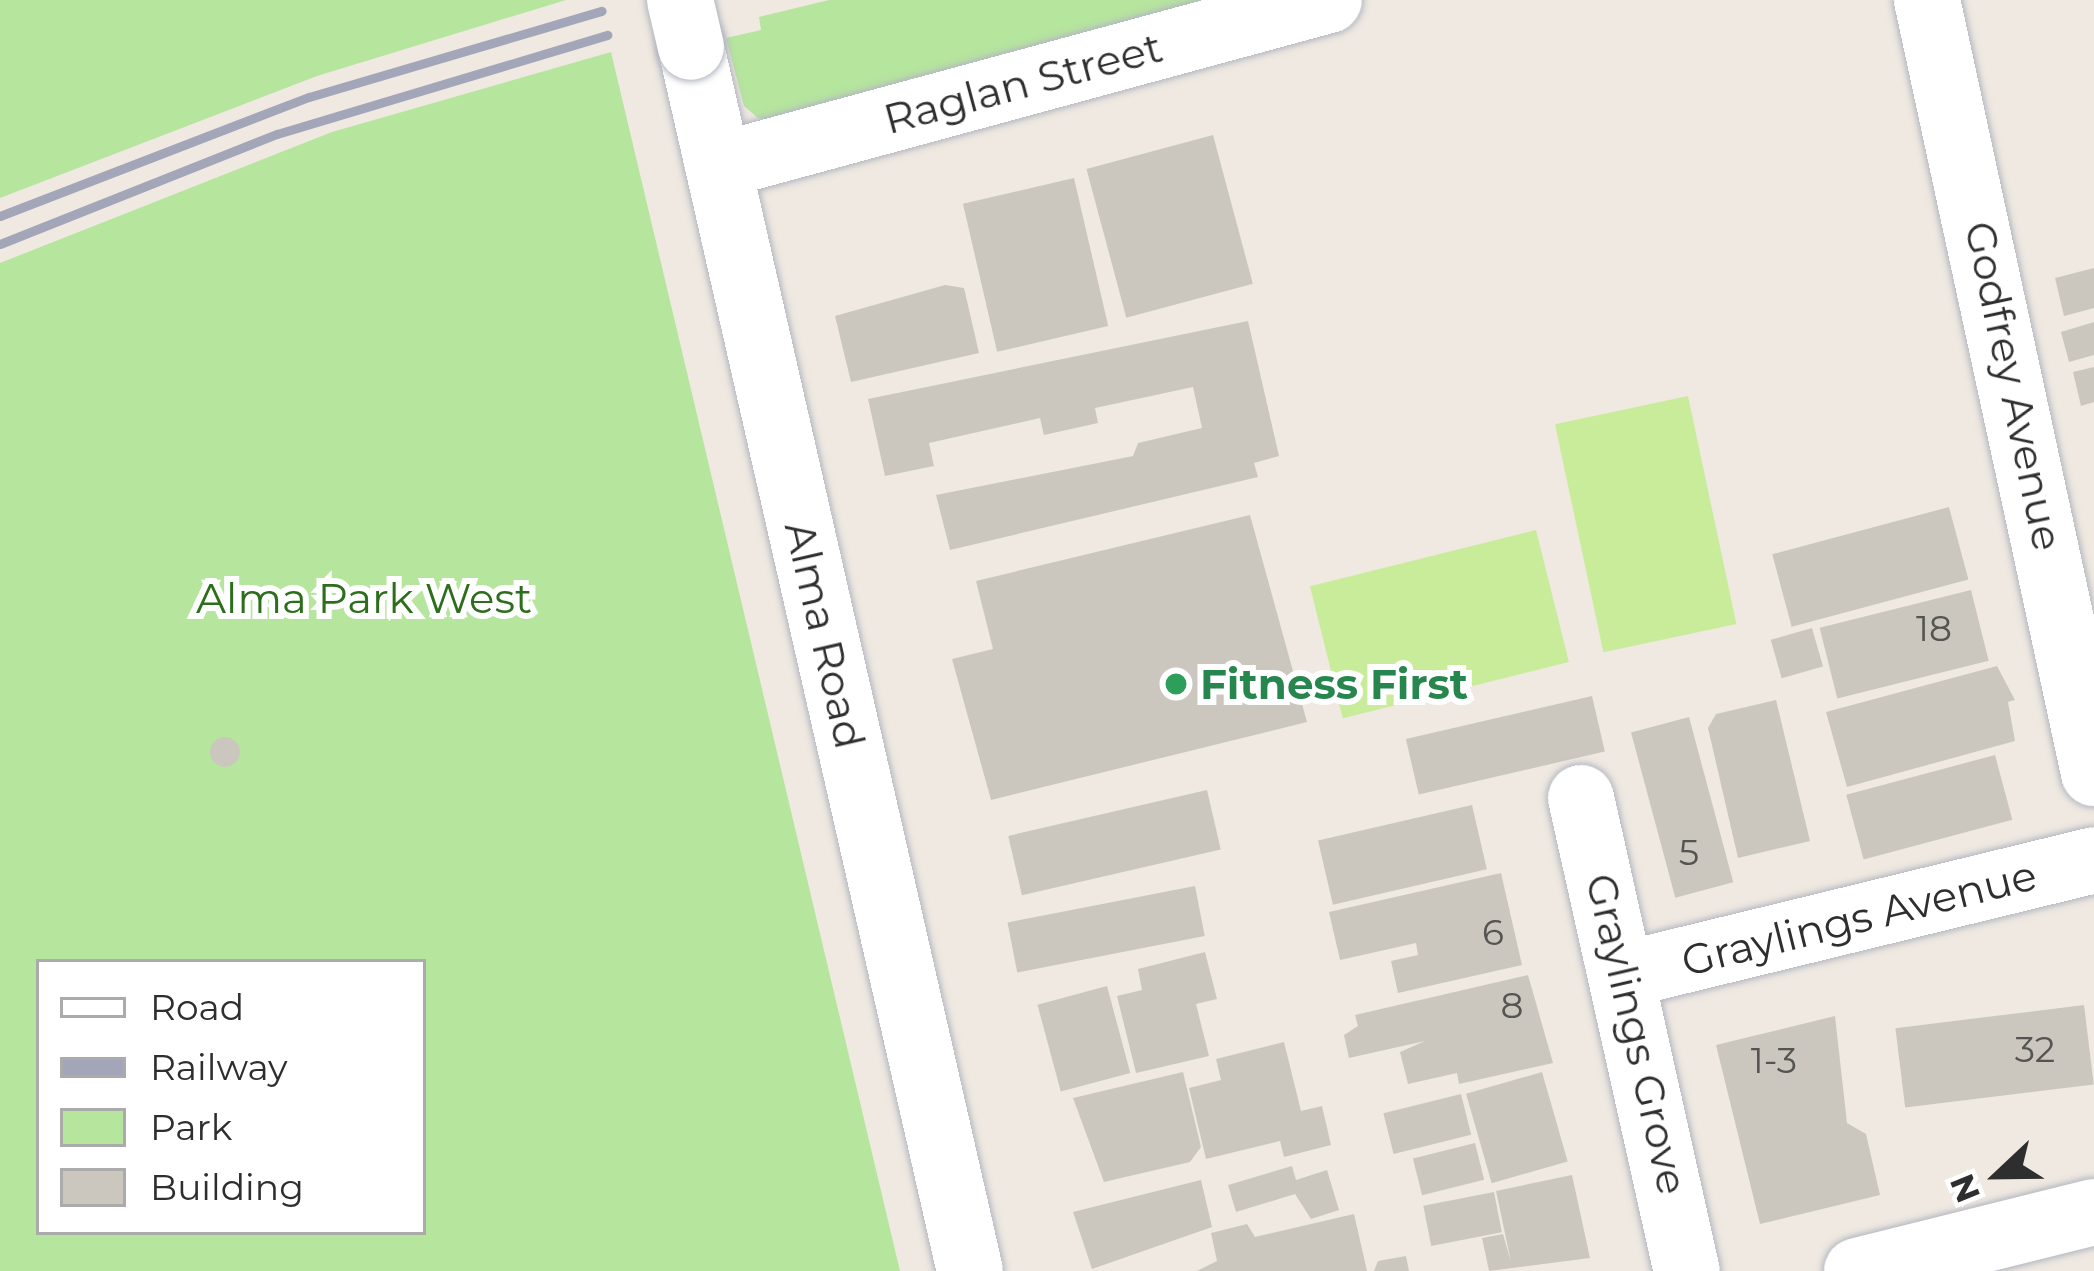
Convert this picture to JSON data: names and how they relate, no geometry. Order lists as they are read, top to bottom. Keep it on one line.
{"streets":{"street":["Raglan Street","Godfrey Avenue","Alma Road","Graylings Avenue","Graylings Grove"]},"crossings":[["Raglan Street","Alma Road"],["Graylings Avenue","Graylings Grove"]],"parks":["Alma Park West"],"places":["Fitness First"],"house_numbers":["18","5","6","8","32","1-3"],"legend":["Road","Railway","Park","Building"],"north":"left"}
